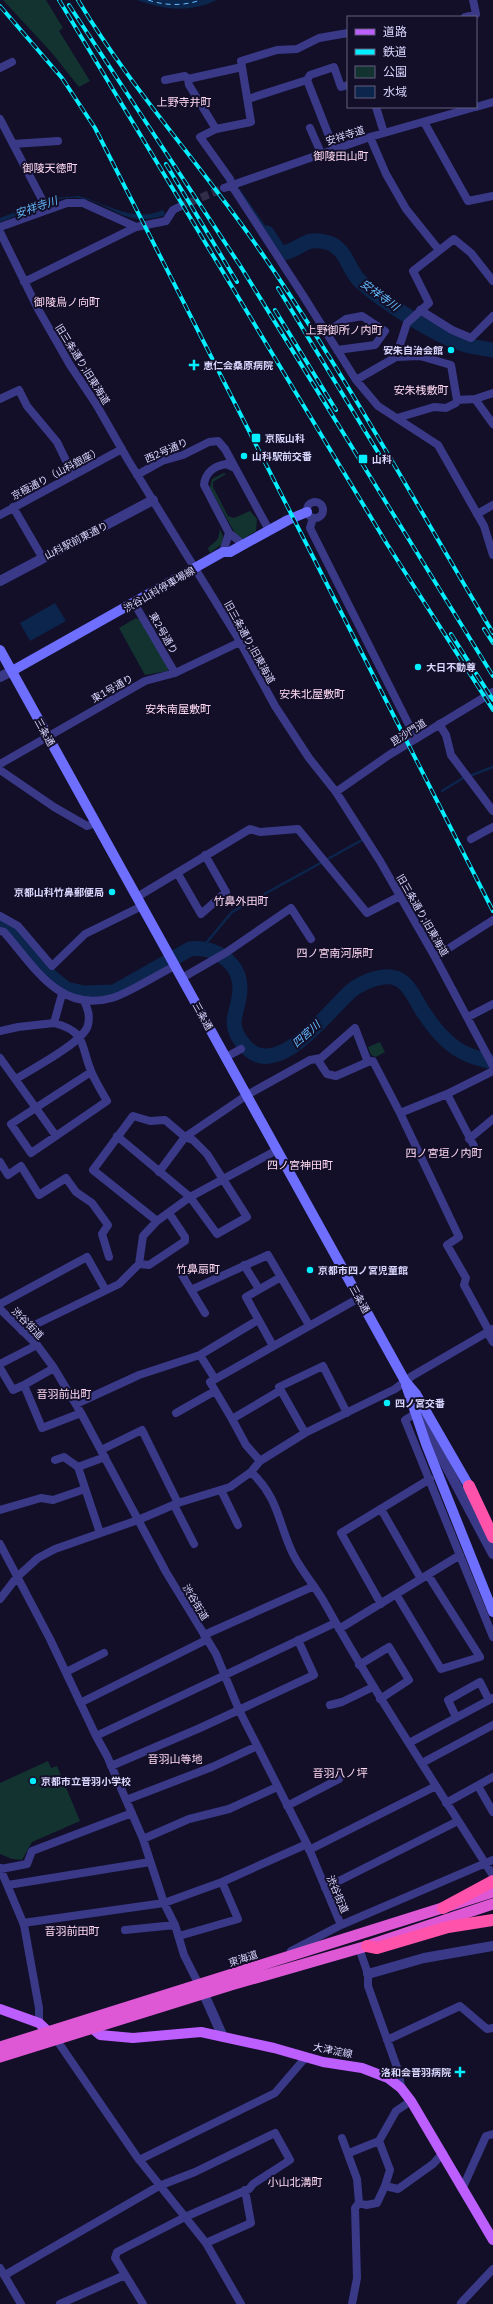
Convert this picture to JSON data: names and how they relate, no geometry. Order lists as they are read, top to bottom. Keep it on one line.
{"streets":{"highway":["東海道"],"main road":["渋谷山科停車場線","三条通","大津淀線"],"street":["安祥寺道","旧三条通り;旧東海道","西2号通り","京極通り（山科銀座）","山科駅前東通り","東2号通り","東1号通り","毘沙門道","渋谷街道"]},"crossings":[["旧三条通り;旧東海道","西2号通り"],["旧三条通り;旧東海道","京極通り（山科銀座）"],["旧三条通り;旧東海道","山科駅前東通り"],["旧三条通り;旧東海道","渋谷山科停車場線"],["旧三条通り;旧東海道","東1号通り"],["旧三条通り;旧東海道","毘沙門道"],["西2号通り","渋谷山科停車場線"],["渋谷山科停車場線","東2号通り"],["渋谷山科停車場線","三条通"],["東2号通り","東1号通り"],["東1号通り","三条通"],["東海道","大津淀線"]],"districts":["上野寺井町","御陵田山町","御陵天徳町","御陵鳥ノ向町","上野御所ノ内町","安朱桟敷町","安朱北屋敷町","安朱南屋敷町","竹鼻外田町","四ノ宮南河原町","四ノ宮垣ノ内町","四ノ宮神田町","竹鼻扇町","音羽前出町","音羽山等地","音羽八ノ坪","音羽前田町","小山北溝町"],"water":["安祥寺川","四宮川"],"places":{"other":["安朱自治会館","山科駅前交番","大日不動尊","京都山科竹鼻郵便局","京都市四ノ宮児童館","四ノ宮交番","京都市立音羽小学校"],"health":["恵仁会桑原病院","洛和会音羽病院"],"transit":["京阪山科","山科"]},"legend":["道路","鉄道","公園","水域"]}
